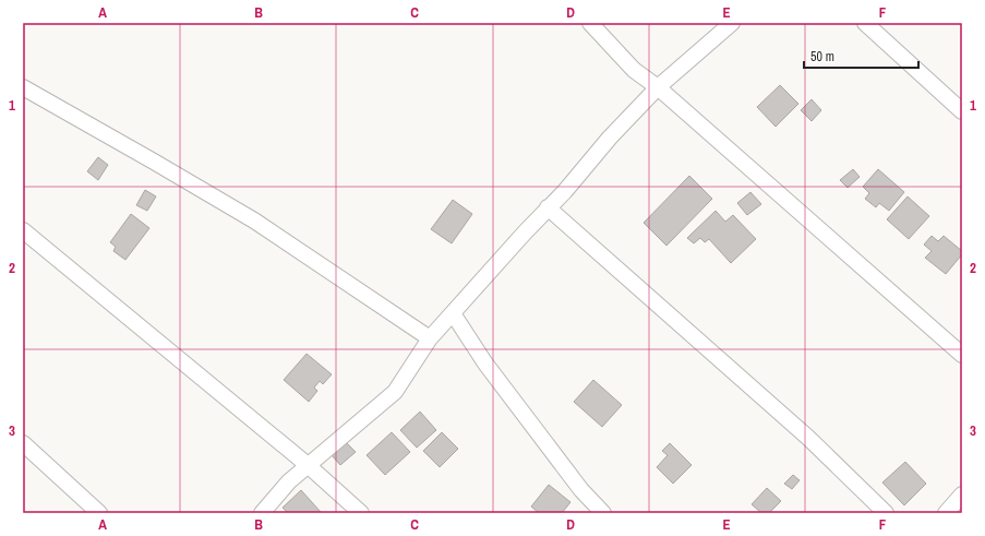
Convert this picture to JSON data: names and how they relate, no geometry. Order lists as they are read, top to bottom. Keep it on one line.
{"scale_bar":"50 m","grid":{"columns":["A","B","C","D","E","F"],"rows":["1","2","3"]}}
